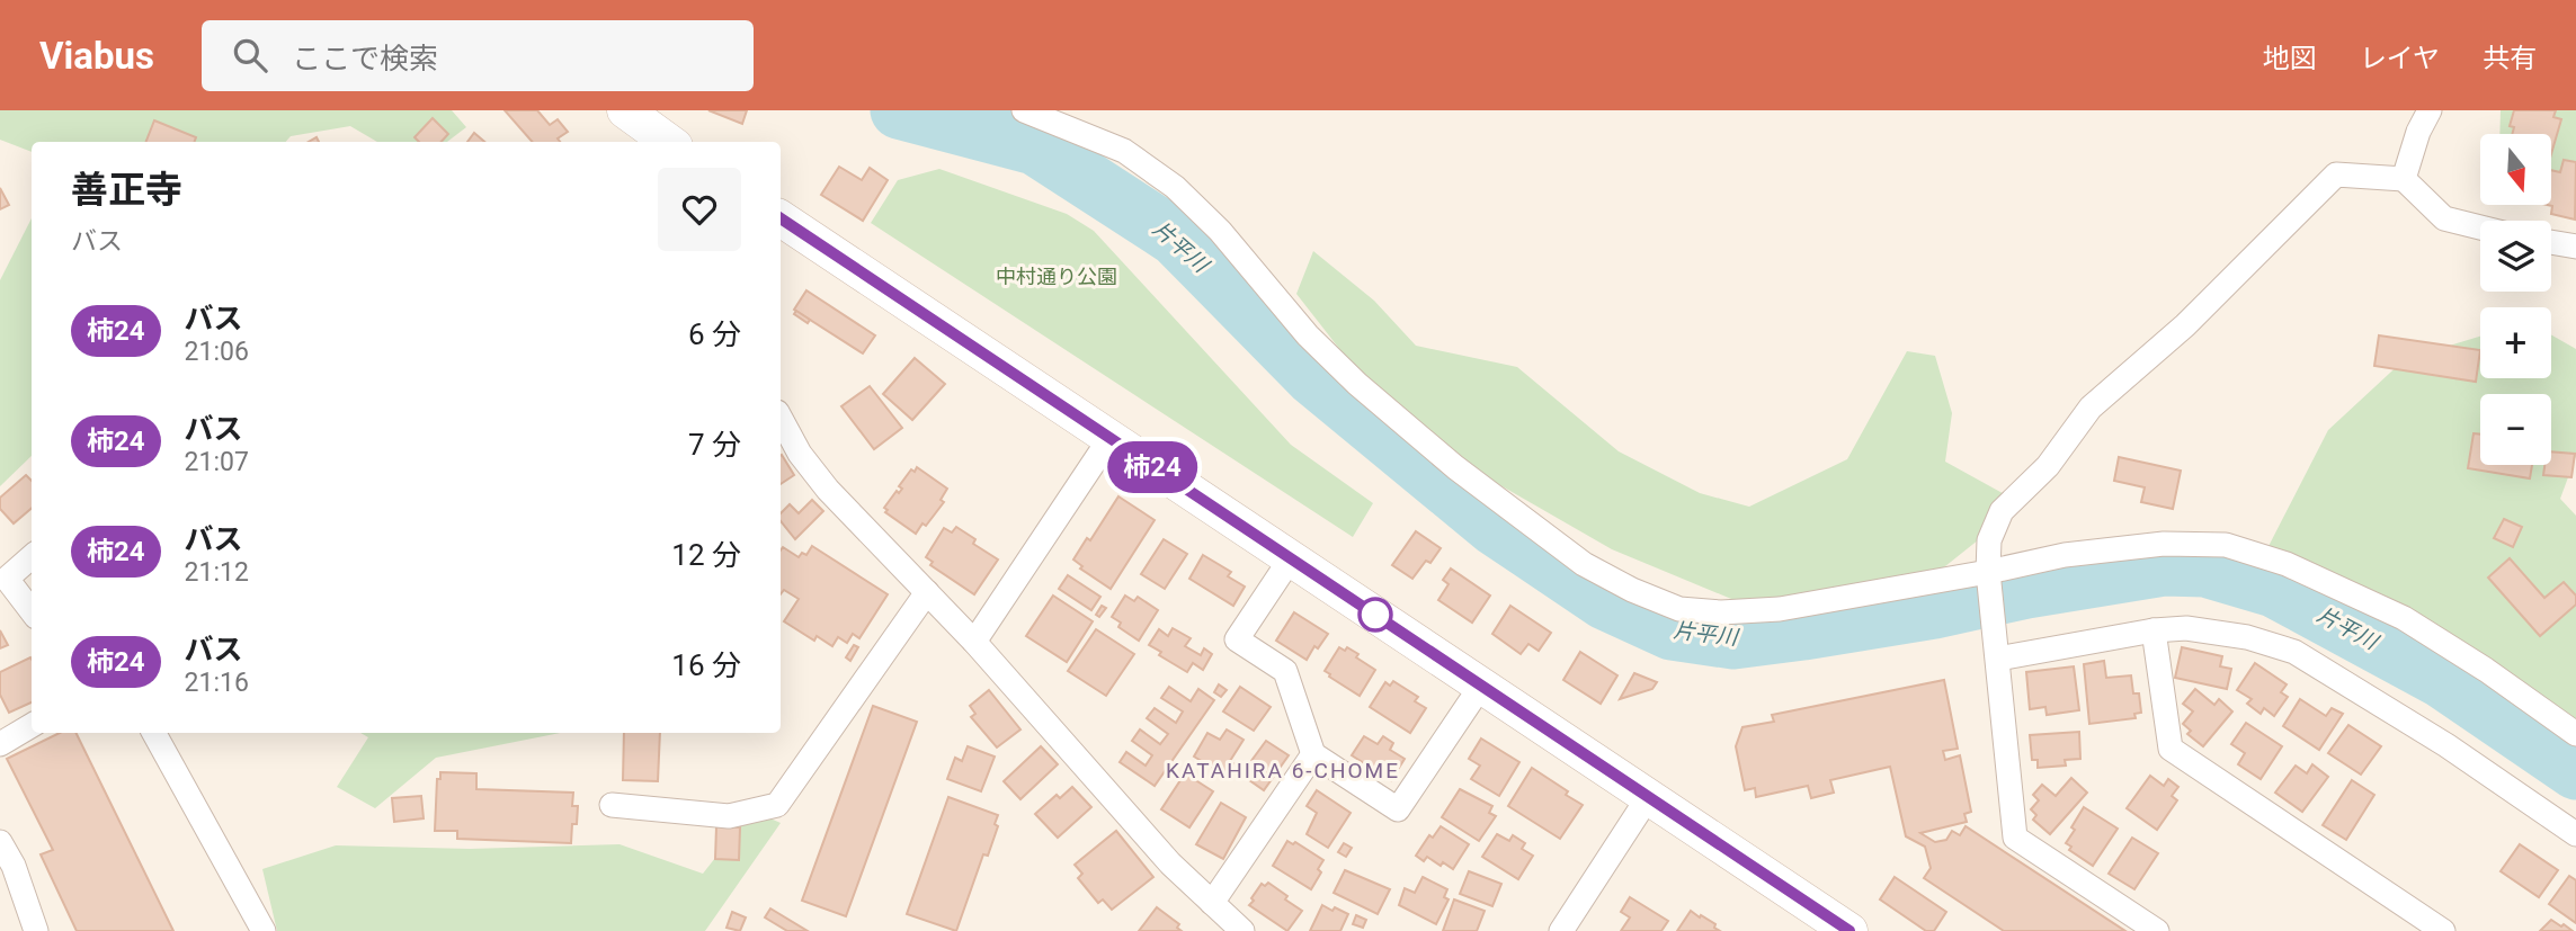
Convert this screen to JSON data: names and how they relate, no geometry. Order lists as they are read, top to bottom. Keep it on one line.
{"districts":["KATAHIRA 6-CHOME"],"water":["片平川"],"parks":["中村通り公園"],"lines":["bus line 柿24"],"north":"bottom","page":{"header":"Viabus","search":"ここで検索","nav":["地図","レイヤ","共有"],"on_map":"柿24","map_buttons":["+","−"],"heading":["善正寺","バス"],"list":[{"mark":"柿24","name":"バス","note":"21:06","value":"6 分"},{"mark":"柿24","name":"バス","note":"21:07","value":"7 分"},{"mark":"柿24","name":"バス","note":"21:12","value":"12 分"},{"mark":"柿24","name":"バス","note":"21:16","value":"16 分"}]}}
